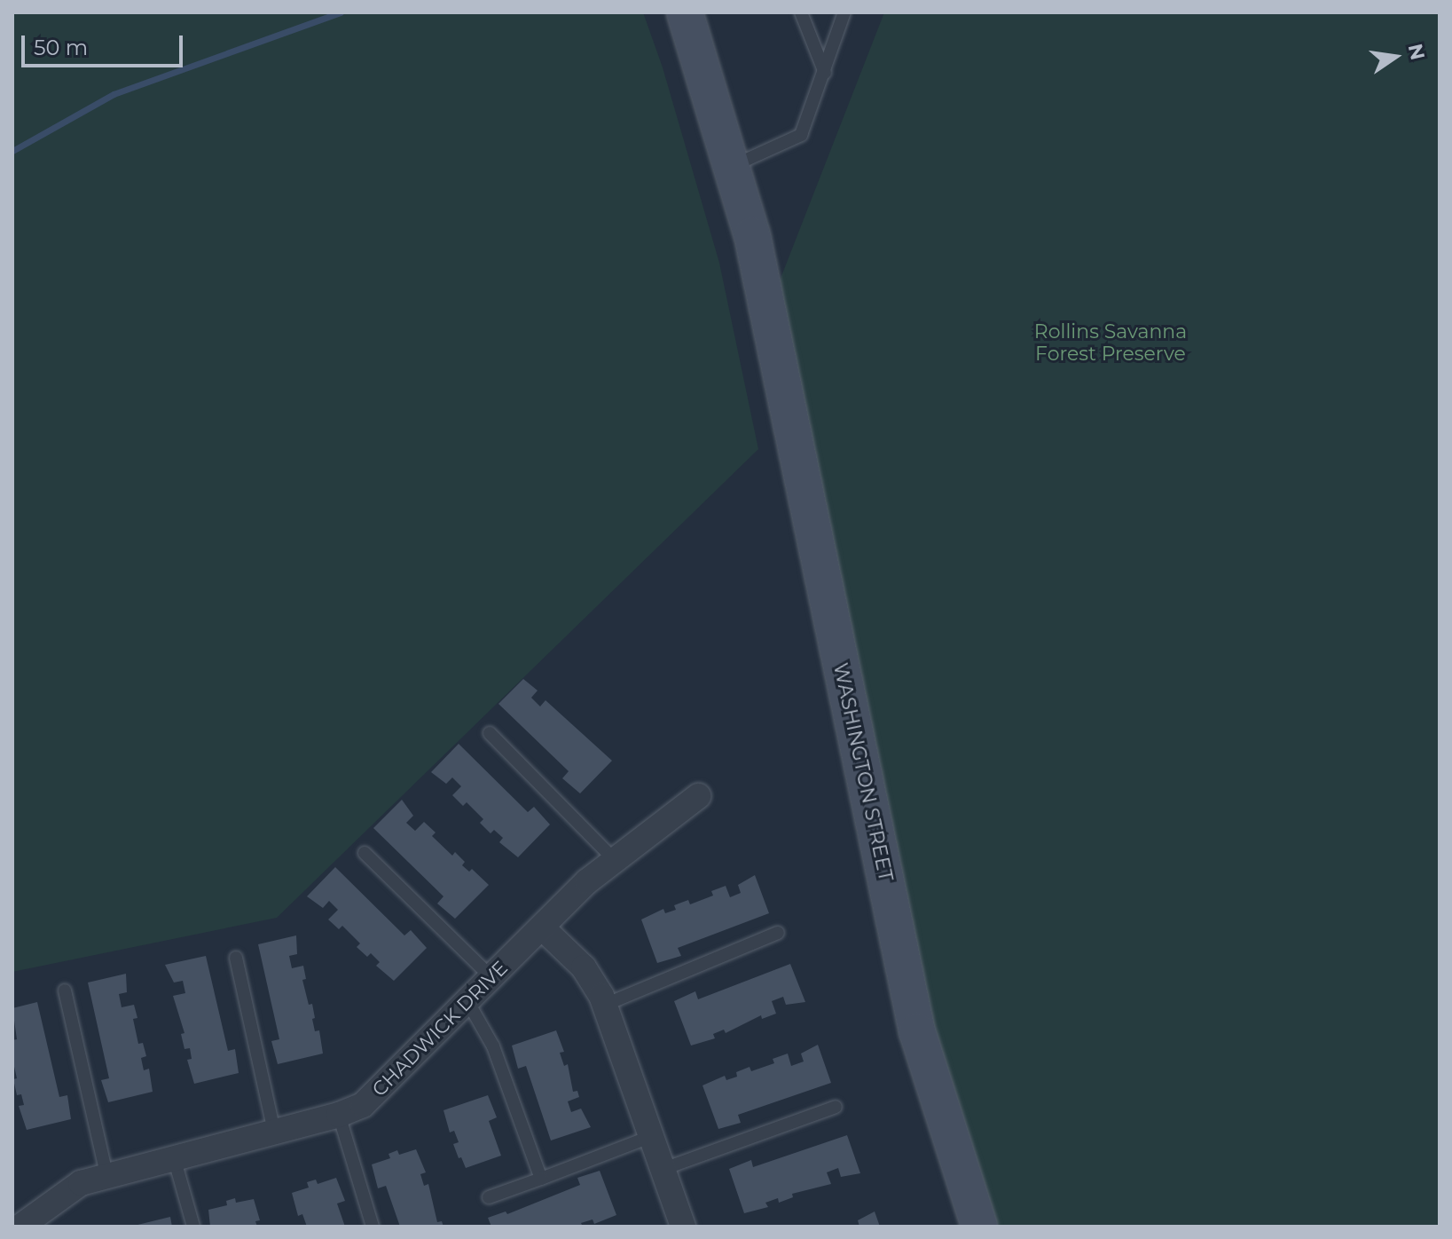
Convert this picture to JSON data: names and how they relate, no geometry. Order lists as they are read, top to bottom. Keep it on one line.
{"streets":{"main road":["WASHINGTON STREET"],"street":["CHADWICK DRIVE"]},"parks":["Rollins Savanna Forest Preserve"],"scale_bar":"50 m","north":"right"}
